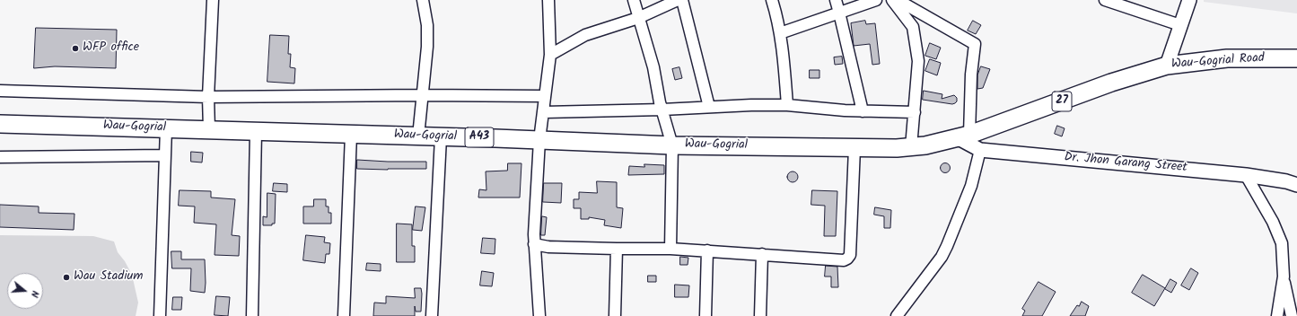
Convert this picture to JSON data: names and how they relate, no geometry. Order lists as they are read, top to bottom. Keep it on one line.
{"streets":{"main road":["Wau-Gogrial Road","27","Wau-Gogrial","A43"],"street":["Dr. Jhon Garang Street"]},"crossings":[["Wau-Gogrial Road","Wau-Gogrial"],["Wau-Gogrial Road","Dr. Jhon Garang Street"],["Wau-Gogrial","Dr. Jhon Garang Street"]],"places":["WFP office","Wau Stadium"],"north":"right"}
